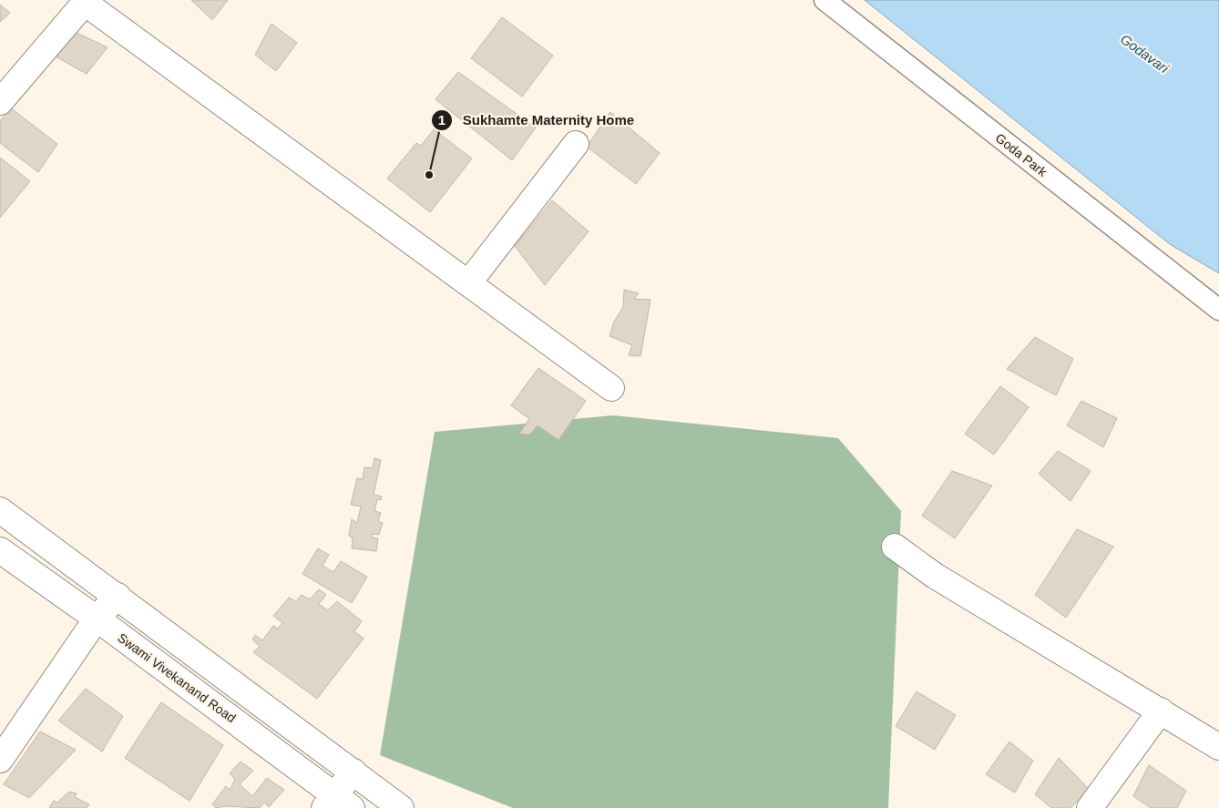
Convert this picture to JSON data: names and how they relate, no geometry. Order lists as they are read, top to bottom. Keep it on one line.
{"streets":{"street":["Goda Park","Swami Vivekanand Road"]},"water":["Godavari"],"places":["Sukhamte Maternity Home"]}
